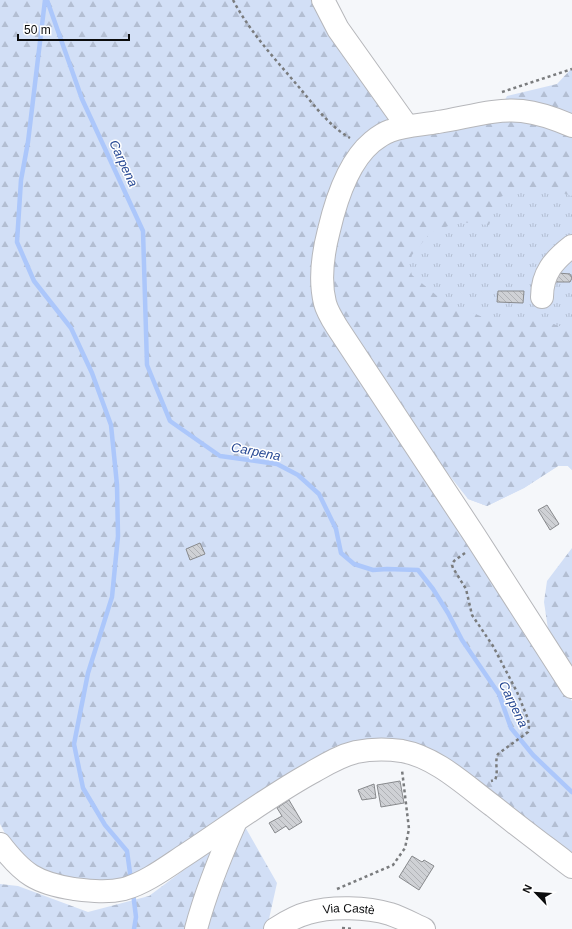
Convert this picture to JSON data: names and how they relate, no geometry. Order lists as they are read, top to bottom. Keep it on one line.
{"streets":{"street":["Via Castè"]},"water":["Carpena"],"scale_bar":"50 m","north":"top left"}
